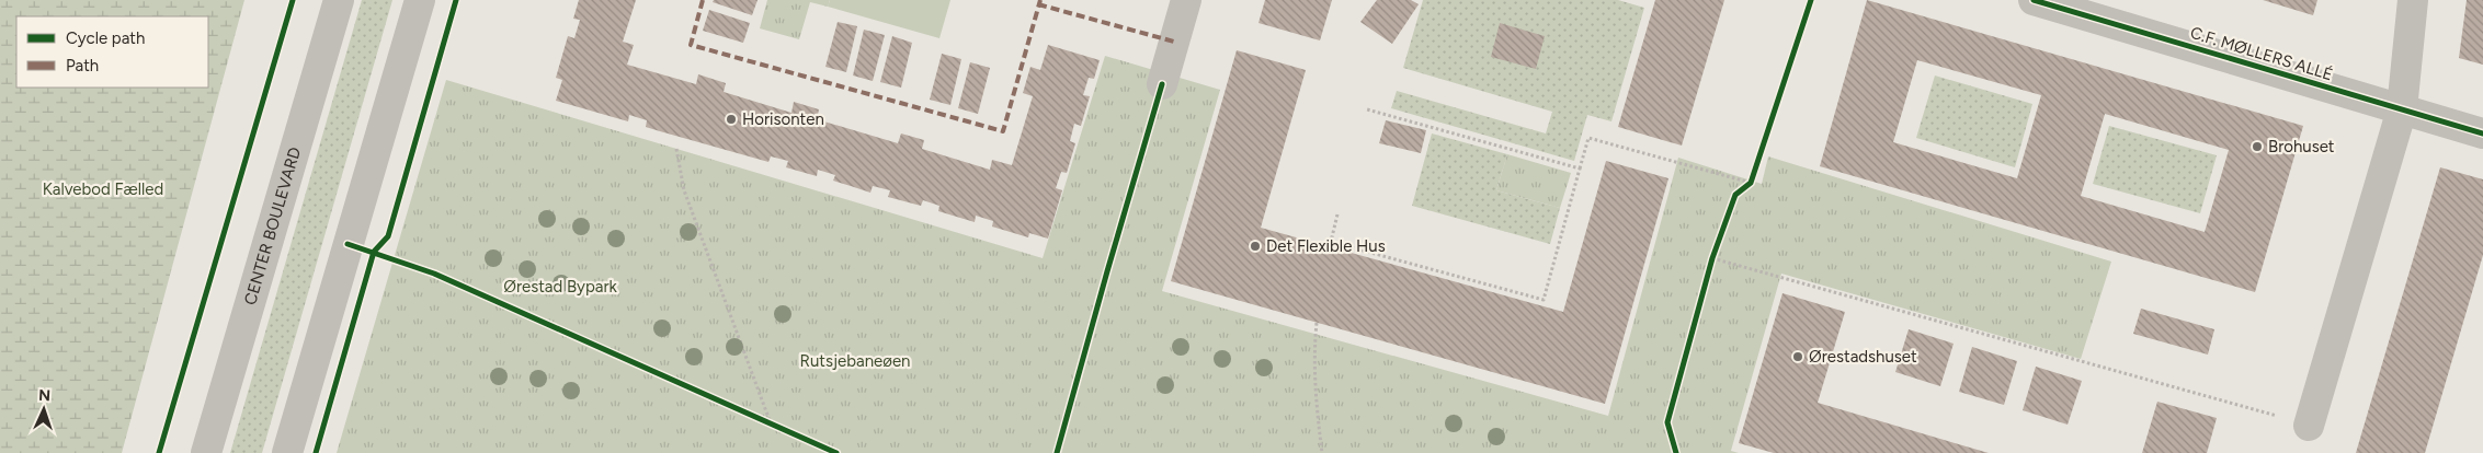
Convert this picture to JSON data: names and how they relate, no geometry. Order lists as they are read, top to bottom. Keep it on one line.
{"streets":{"street":["C.F. MØLLERS ALLÉ","CENTER BOULEVARD"]},"parks":["Kalvebod Fælled","Ørestad Bypark","Rutsjebaneøen"],"places":["Horisonten","Brohuset","Det Flexible Hus","Ørestadshuset"],"legend":["Cycle path","Path"],"north":"top"}
